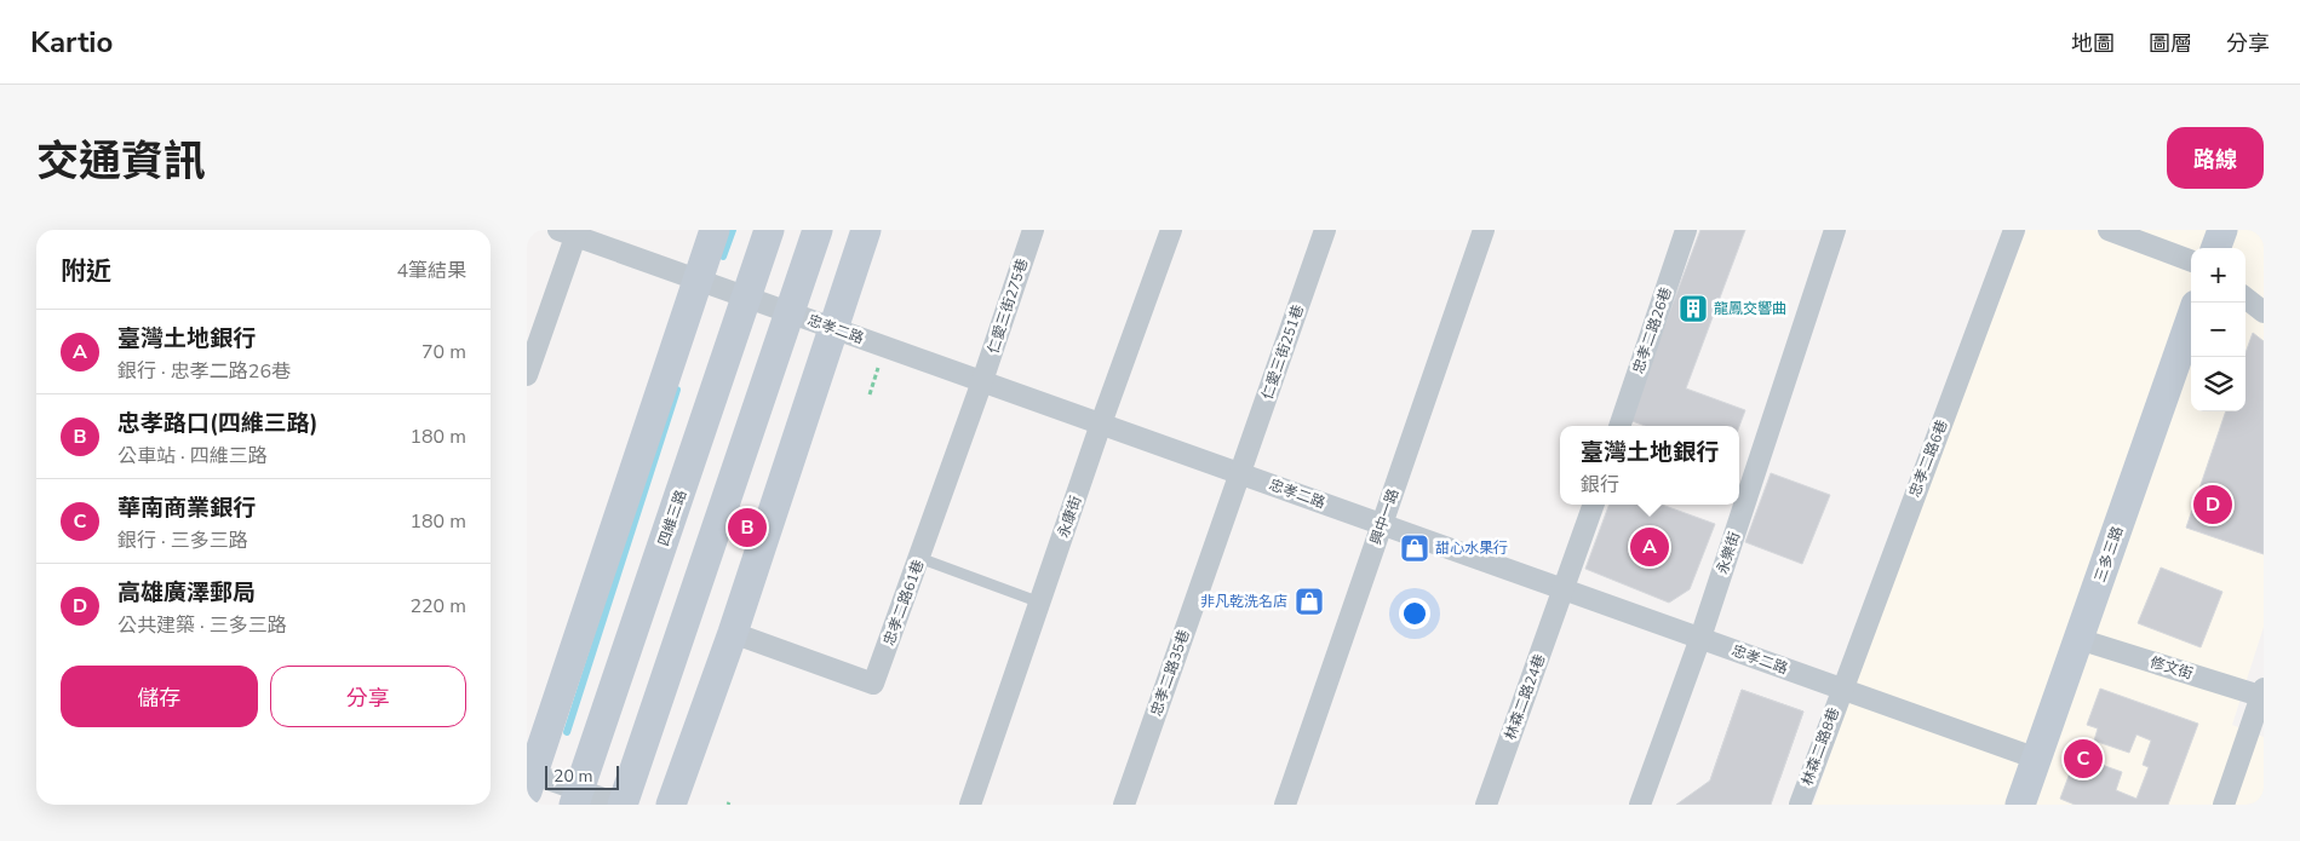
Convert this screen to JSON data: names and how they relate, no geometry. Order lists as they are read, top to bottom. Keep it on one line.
{"streets":{"street":["仁愛三街275巷","忠孝二路","忠孝二路26巷","仁愛三街251巷","忠孝二路6巷","永康街","興中一路","四維三路","永樂街","三多三路","忠孝二路61巷","修文街","忠孝二路35巷","林森二路24巷","林森二路8巷"]},"crossings":[["仁愛三街275巷","忠孝二路"],["仁愛三街275巷","忠孝二路61巷"],["忠孝二路","仁愛三街251巷"],["忠孝二路","忠孝二路6巷"],["忠孝二路","永康街"],["忠孝二路","興中一路"],["忠孝二路","四維三路"],["忠孝二路","永樂街"],["忠孝二路","三多三路"],["忠孝二路","忠孝二路61巷"],["忠孝二路","忠孝二路35巷"],["忠孝二路","林森二路24巷"],["忠孝二路","林森二路8巷"],["仁愛三街251巷","忠孝二路35巷"],["忠孝二路6巷","林森二路8巷"],["三多三路","修文街"]],"places":{"building":["龍鳳交響曲"],"shop":["甜心水果行","非凡乾洗名店"]},"scale_bar":"20 m","page":{"header":"Kartio","nav":["地圖","圖層","分享"],"title":"交通資訊","buttons":["路線",["儲存","分享"]],"heading":["附近","4筆結果"],"map_buttons":["+","−"],"list":[{"mark":"A","name":"臺灣土地銀行","note":"銀行 · 忠孝二路26巷","value":"70 m"},{"mark":"B","name":"忠孝路口(四維三路)","note":"公車站 · 四維三路","value":"180 m"},{"mark":"C","name":"華南商業銀行","note":"銀行 · 三多三路","value":"180 m"},{"mark":"D","name":"高雄廣澤郵局","note":"公共建築 · 三多三路","value":"220 m"}],"popup":["臺灣土地銀行","銀行"],"pins":["D","B","A","C"],"scale":"20 m"}}
